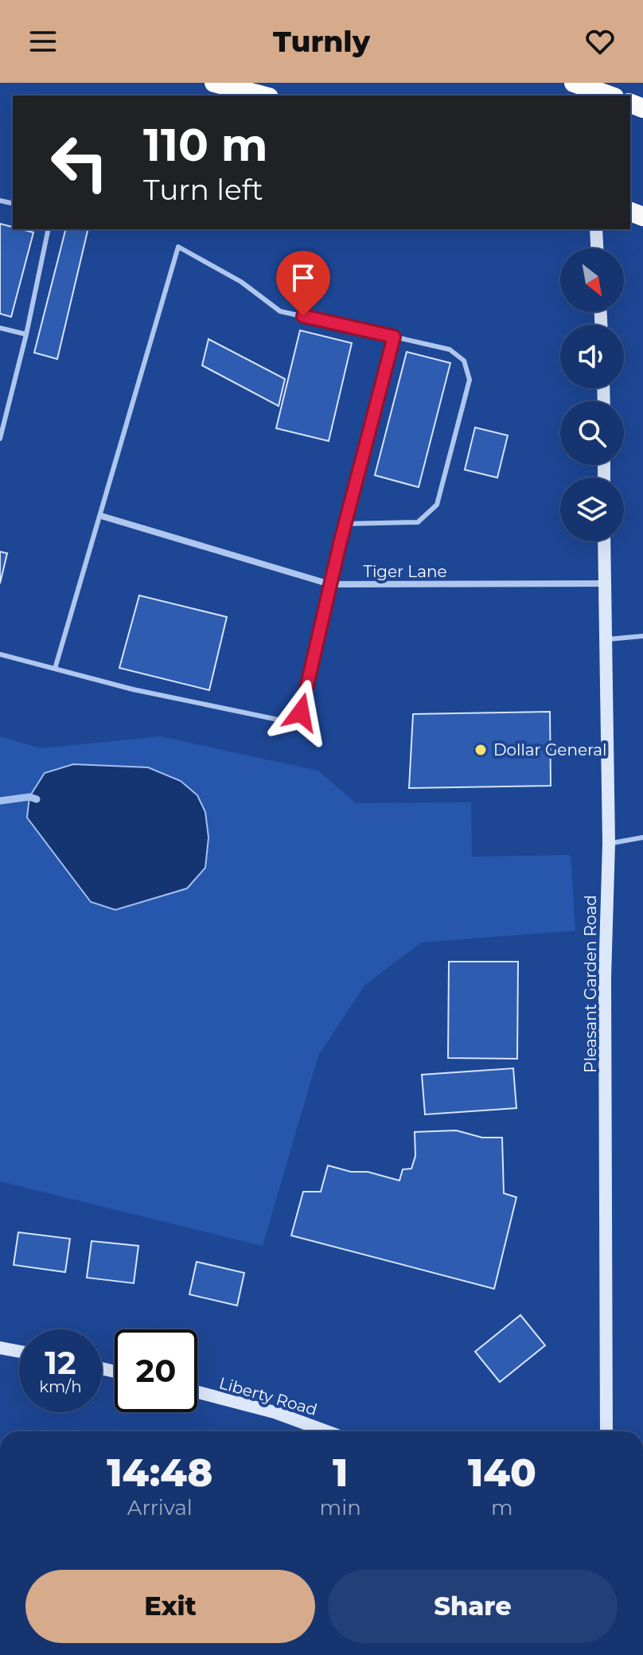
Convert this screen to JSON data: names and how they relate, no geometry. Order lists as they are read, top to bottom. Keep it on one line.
{"streets":{"street":["Tiger Lane","Pleasant Garden Road","Liberty Road"]},"crossings":[["Tiger Lane","Pleasant Garden Road"]],"places":["Dollar General"],"north":"bottom right","page":{"header":"Turnly","turn":["110 m","Turn left"],"speed":"12 km/h","limit":"20","eta":["14:48","Arrival","1","min","140","m"],"buttons":["Exit","Share"]}}
